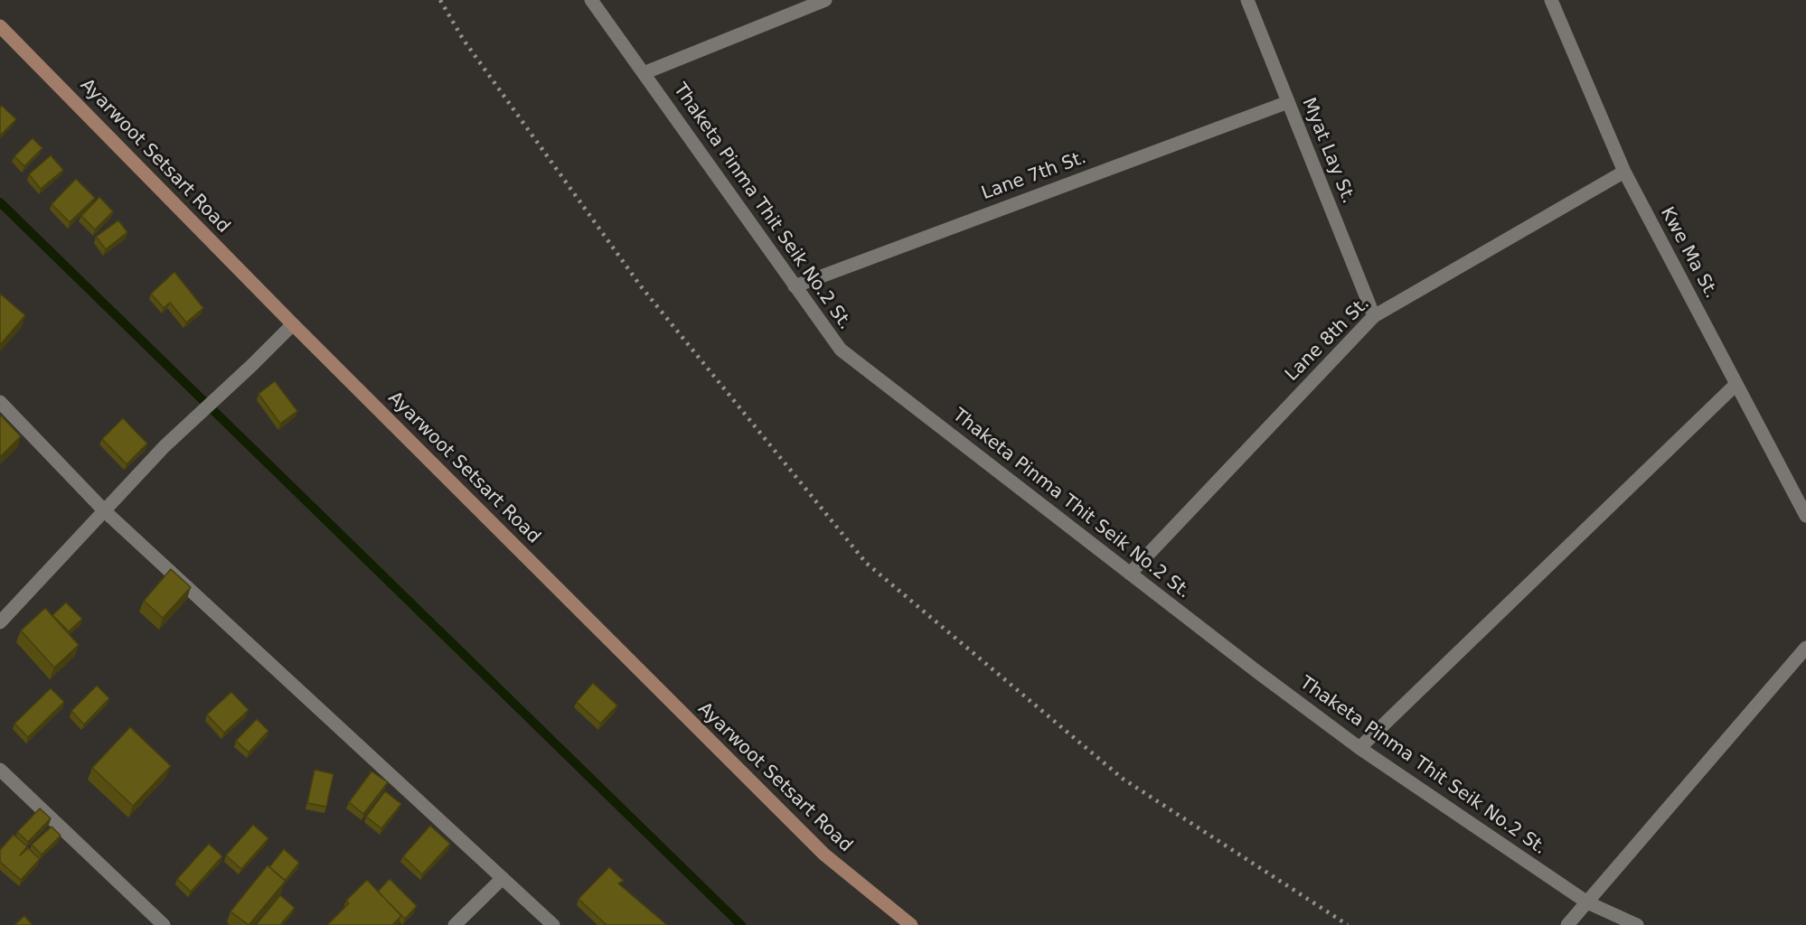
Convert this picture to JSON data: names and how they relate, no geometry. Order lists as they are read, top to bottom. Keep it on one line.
{"streets":{"main road":["Ayarwoot Setsart Road"],"street":["Myat Lay St.","Lane 7th St.","Thaketa Pinma Thit Seik No.2 St.","Kwe Ma St.","Lane 8th St."]},"crossings":[["Myat Lay St.","Lane 7th St."],["Myat Lay St.","Lane 8th St."],["Lane 7th St.","Thaketa Pinma Thit Seik No.2 St."],["Thaketa Pinma Thit Seik No.2 St.","Lane 8th St."],["Kwe Ma St.","Lane 8th St."]]}
